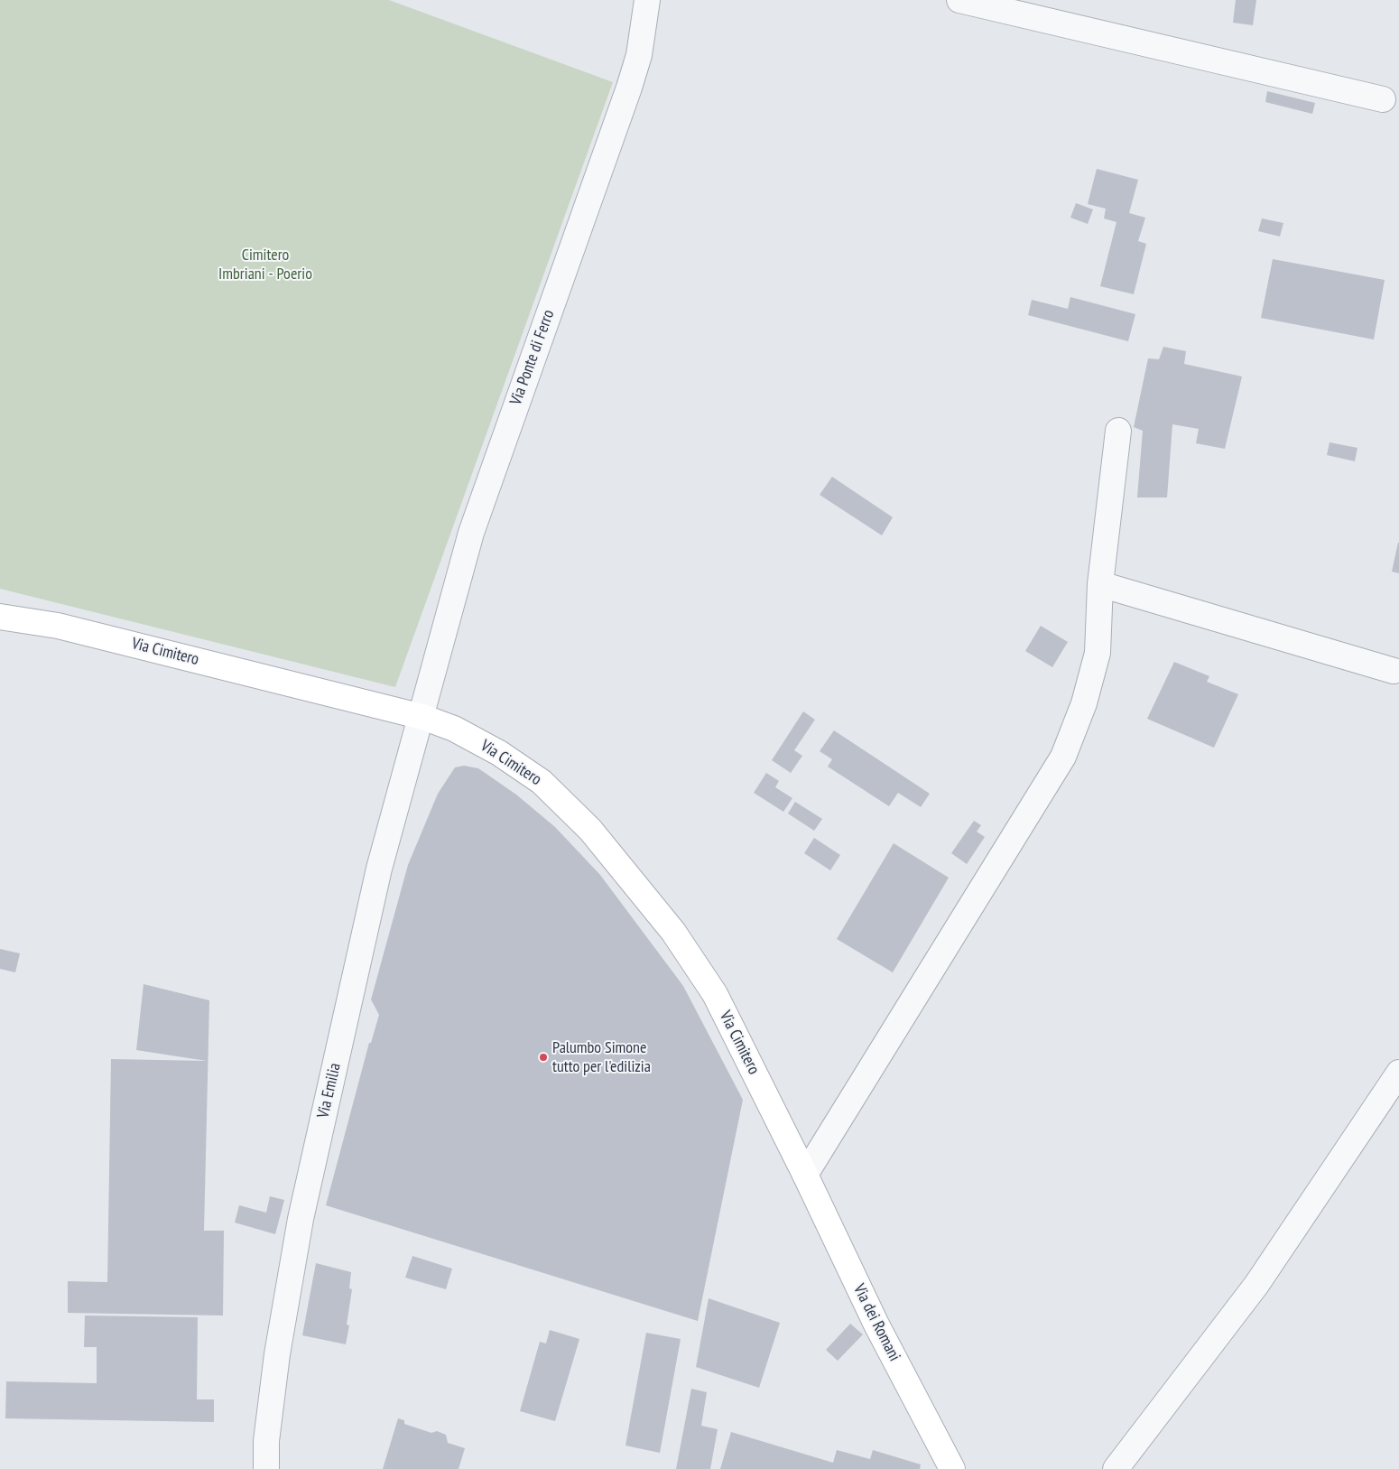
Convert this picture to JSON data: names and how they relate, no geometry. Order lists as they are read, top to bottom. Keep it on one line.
{"streets":{"main road":["Via Cimitero","Via dei Romani"],"street":["Via Ponte di Ferro","Via Emilia"]},"crossings":[["Via Ponte di Ferro","Via Cimitero"],["Via Ponte di Ferro","Via Emilia"],["Via Cimitero","Via Emilia"],["Via Cimitero","Via dei Romani"]],"parks":["Cimitero Imbriani - Poerio"],"places":["Palumbo Simone tutto per l'edilizia"]}
